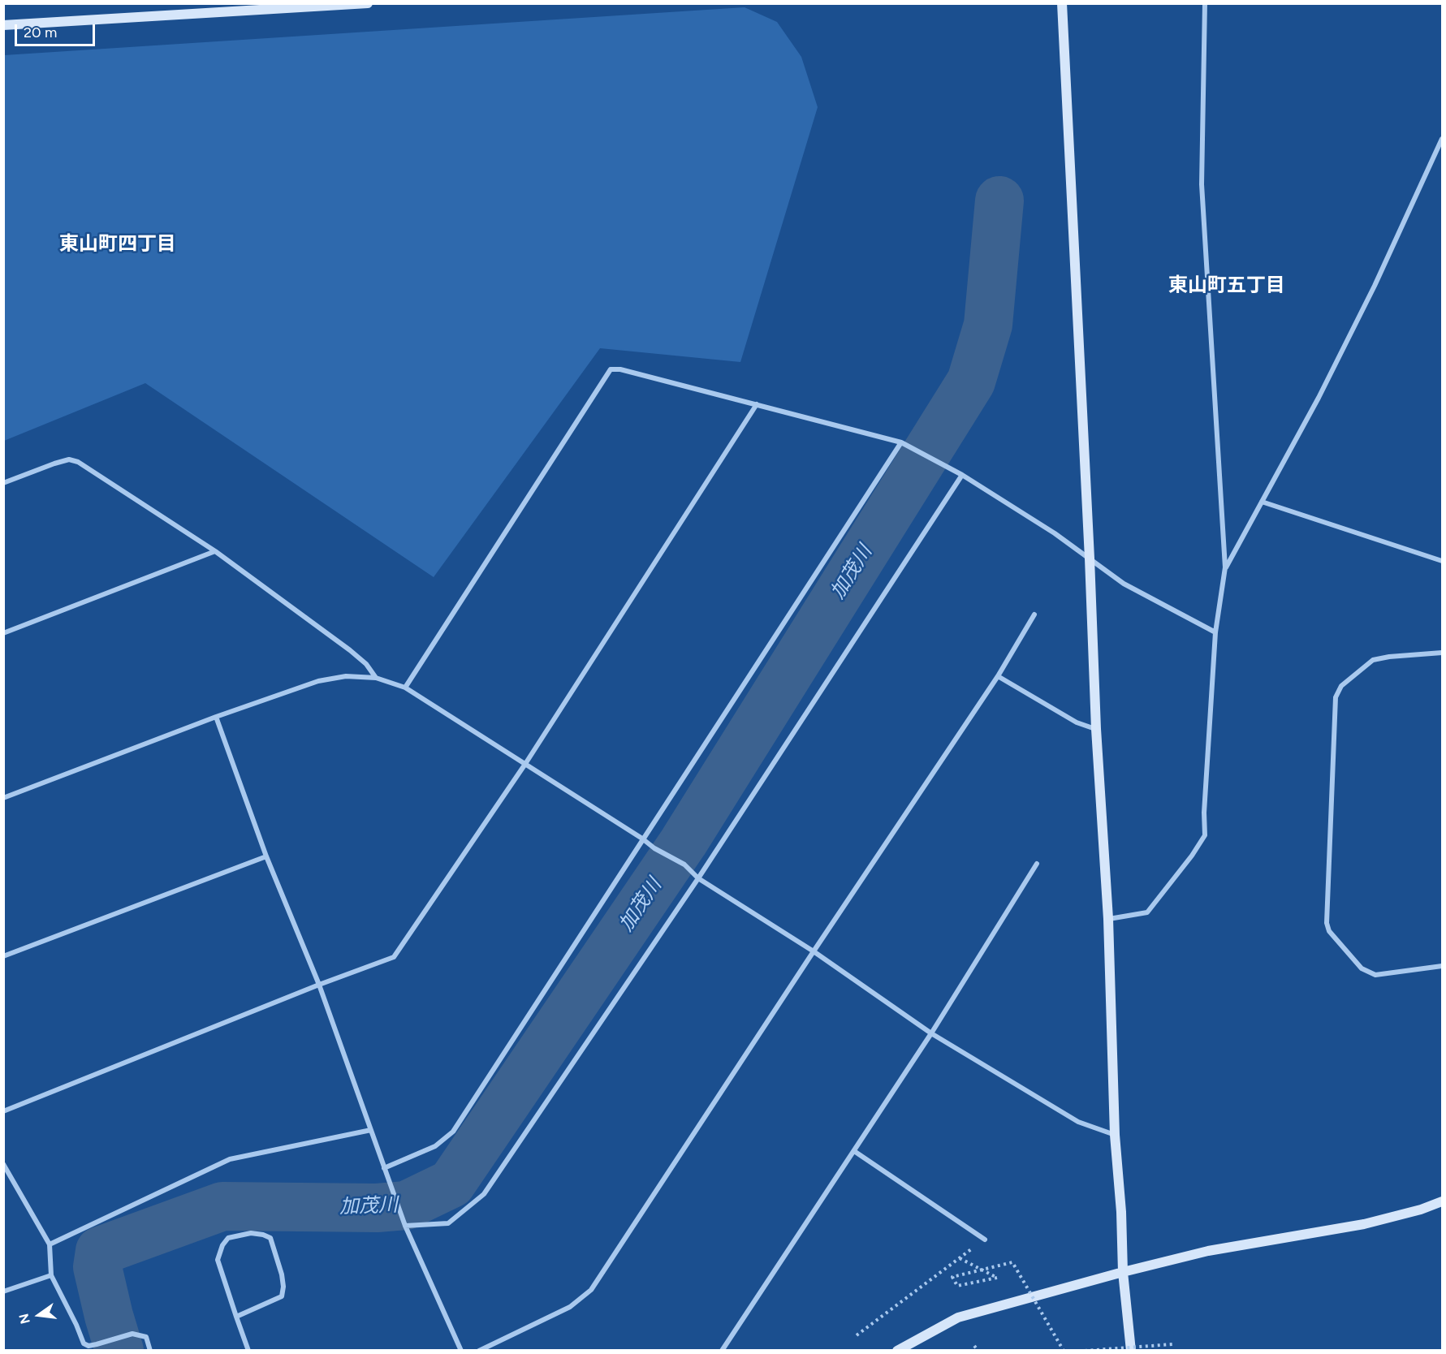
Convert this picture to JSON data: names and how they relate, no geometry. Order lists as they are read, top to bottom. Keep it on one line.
{"districts":["東山町四丁目","東山町五丁目"],"water":["加茂川"],"scale_bar":"20 m","north":"left"}
